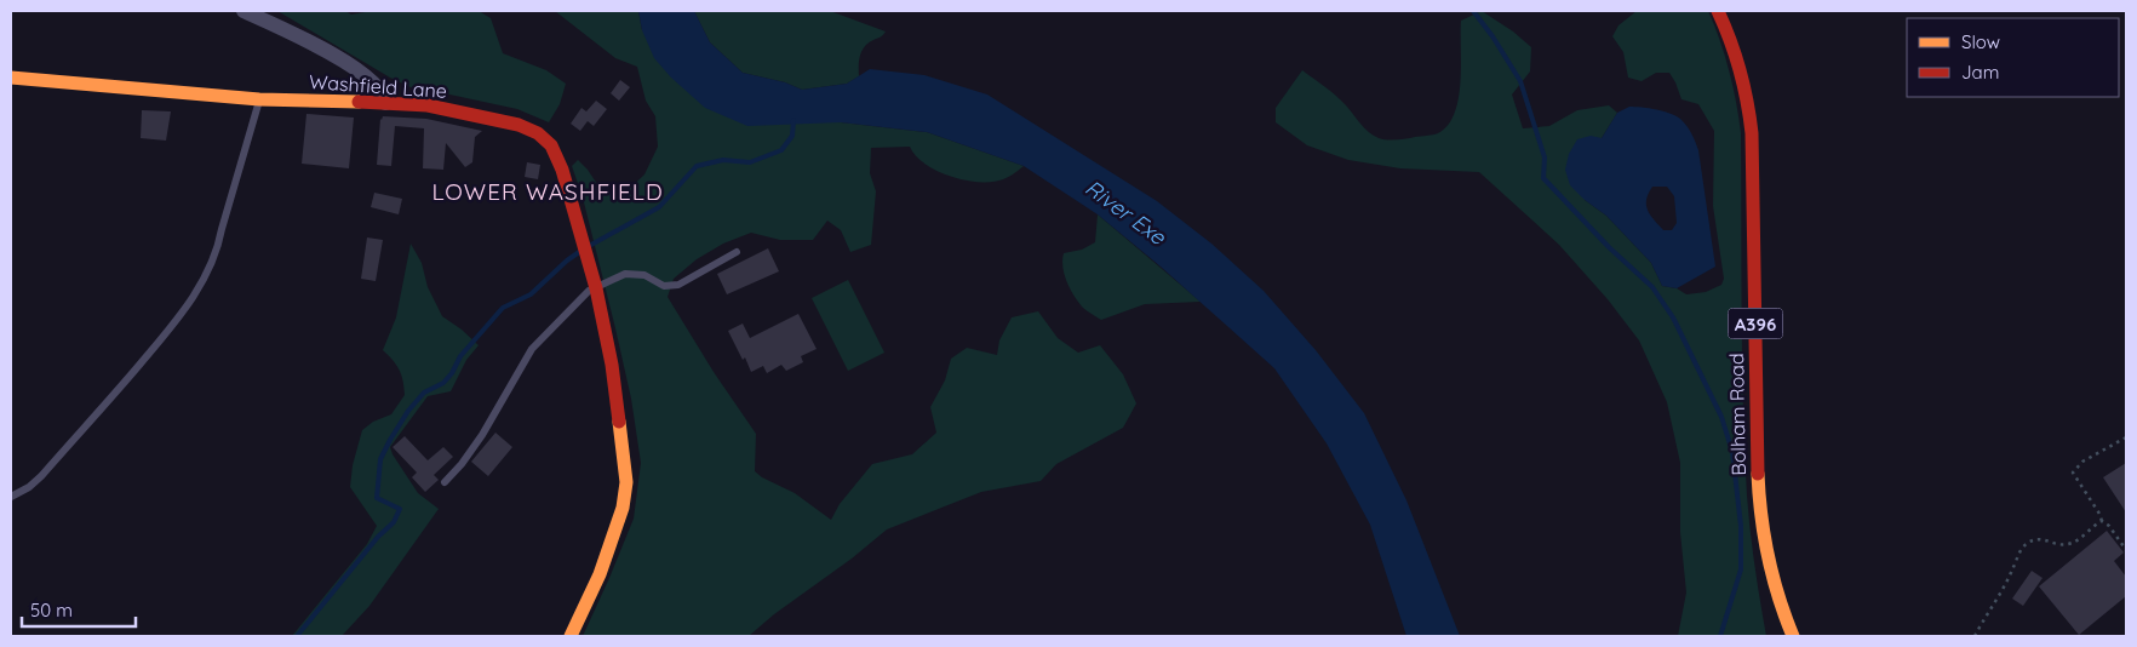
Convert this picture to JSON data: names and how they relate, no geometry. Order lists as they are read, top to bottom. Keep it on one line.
{"streets":{"street":["Washfield Lane","A396","Bolham Road"]},"districts":["LOWER WASHFIELD"],"water":["River Exe"],"legend":["Slow","Jam"],"scale_bar":"50 m"}
